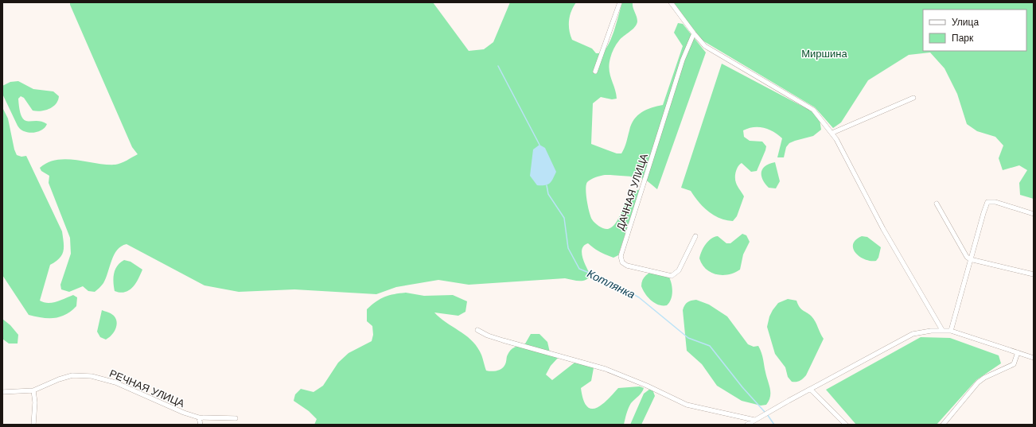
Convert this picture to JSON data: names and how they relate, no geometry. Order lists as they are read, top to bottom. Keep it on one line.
{"streets":{"street":["ДАЧНАЯ УЛИЦА","РЕЧНАЯ УЛИЦА"]},"water":["Котлянка"],"parks":["Миршина"],"legend":["Улица","Парк"]}
